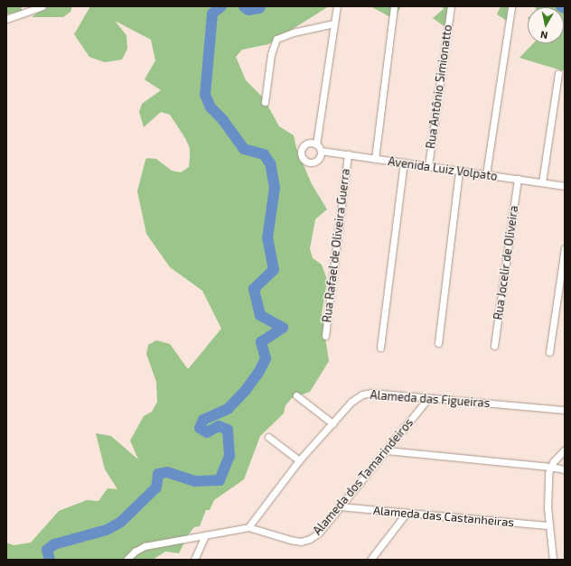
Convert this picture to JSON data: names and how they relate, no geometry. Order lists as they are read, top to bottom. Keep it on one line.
{"streets":{"street":["Rua Antônio Simionatto","Avenida Luiz Volpato","Rua Rafael de Oliveira Guerra","Rua Jocelir de Oliveira","Alameda das Figueiras","Alameda dos Tamarindeiros","Alameda das Castanheiras"]},"crossings":[["Rua Antônio Simionatto","Avenida Luiz Volpato"],["Avenida Luiz Volpato","Rua Rafael de Oliveira Guerra"],["Avenida Luiz Volpato","Rua Jocelir de Oliveira"],["Alameda das Figueiras","Alameda dos Tamarindeiros"],["Alameda dos Tamarindeiros","Alameda das Castanheiras"]],"north":"bottom"}
